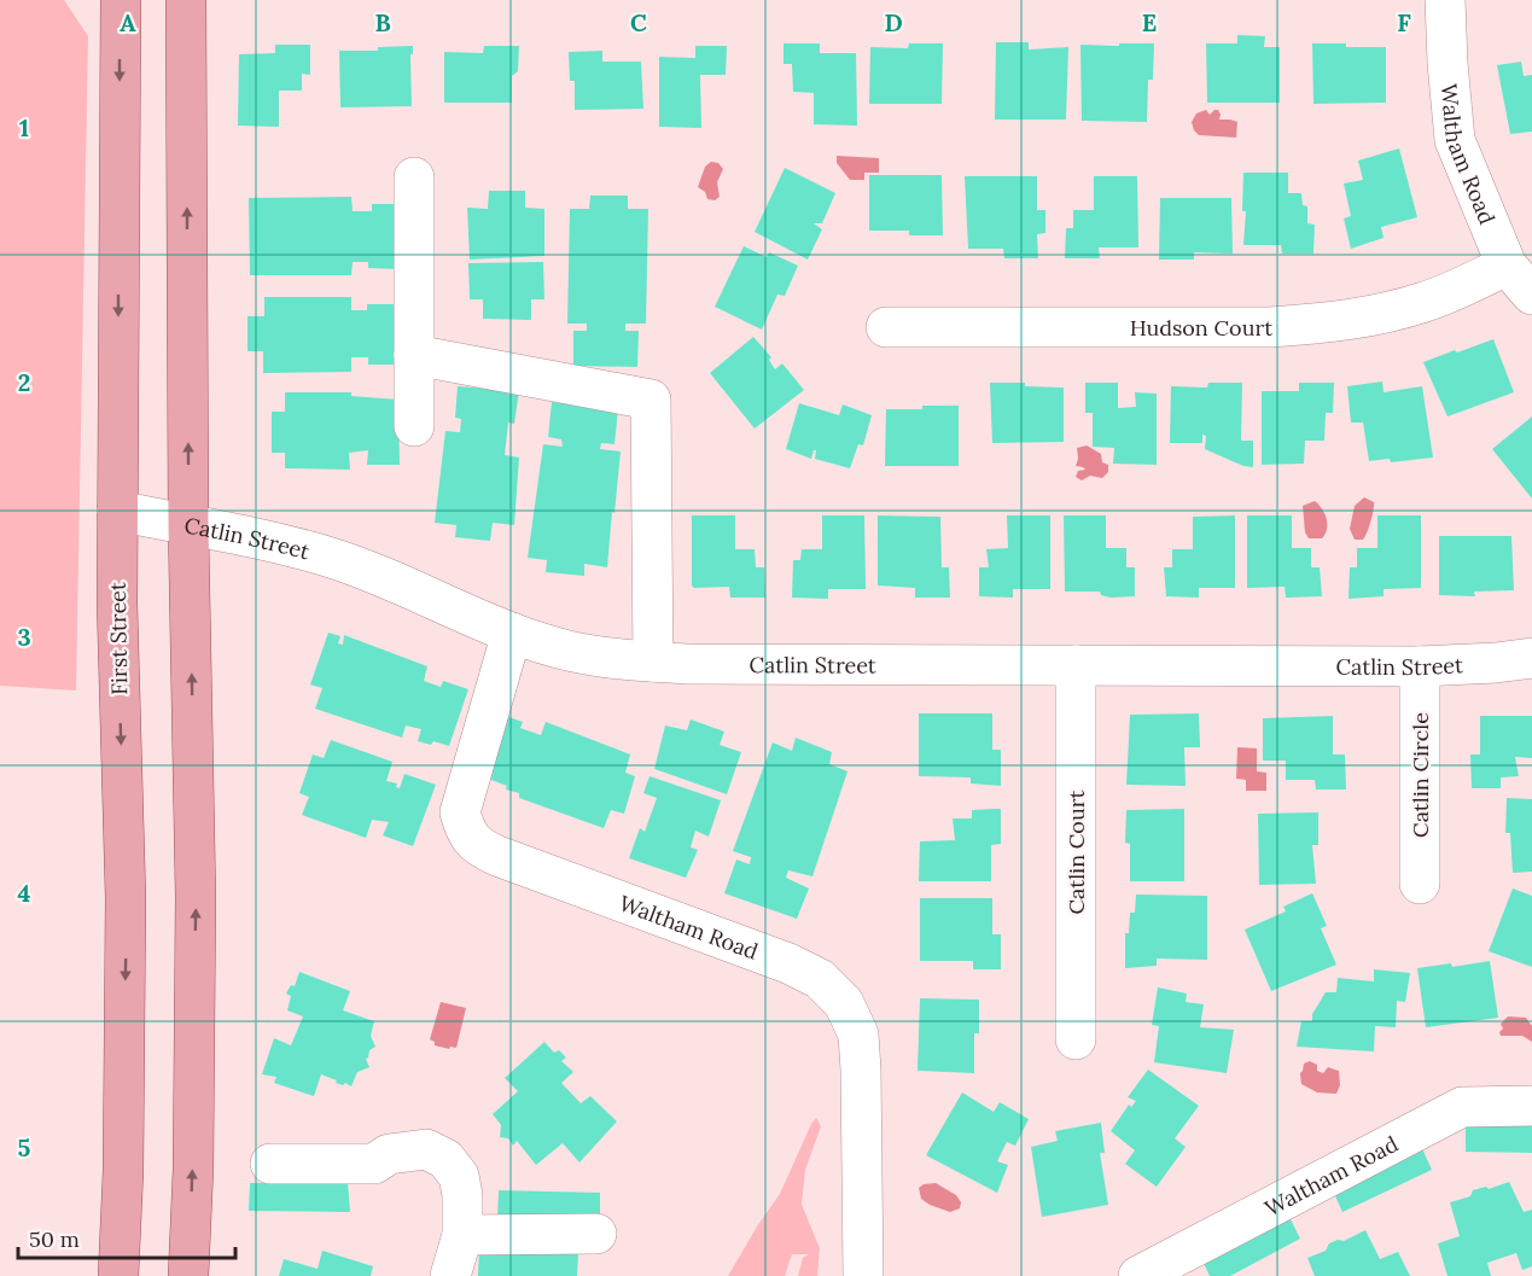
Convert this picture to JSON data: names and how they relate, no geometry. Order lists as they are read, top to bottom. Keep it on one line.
{"streets":{"main road":["First Street"],"street":["Waltham Road","Hudson Court","Catlin Street","Catlin Circle","Catlin Court"]},"crossings":[["Waltham Road","Hudson Court"],["Waltham Road","Catlin Street"],["Catlin Street","First Street"],["Catlin Street","Catlin Circle"],["Catlin Street","Catlin Court"]],"scale_bar":"50 m","grid":{"columns":["A","B","C","D","E","F"],"rows":["1","2","3","4","5"]}}
